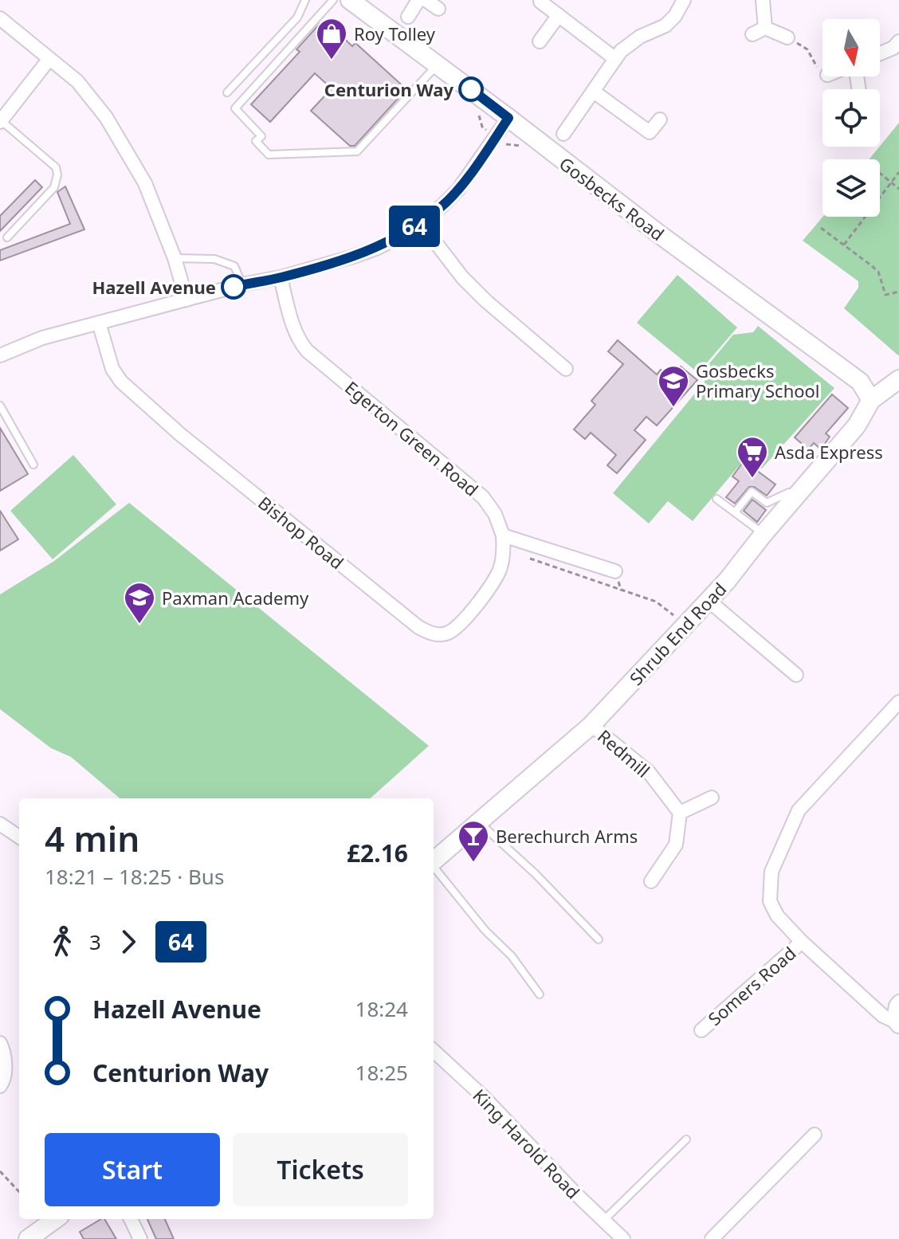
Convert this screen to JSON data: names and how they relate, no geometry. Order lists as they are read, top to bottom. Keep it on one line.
{"streets":{"main road":["Gosbecks Road","Shrub End Road"],"street":["Egerton Green Road","Bishop Road","Redmill","Somers Road","King Harold Road"]},"crossings":[["Gosbecks Road","Shrub End Road"],["Egerton Green Road","Bishop Road"],["Shrub End Road","Redmill"]],"places":{"shop":["Roy Tolley"],"other":["Centurion Way","Hazell Avenue"],"school or university":["Gosbecks Primary School","Paxman Academy"],"supermarket":["Asda Express"],"bar":["Berechurch Arms"]},"lines":["bus line 64"],"north":"bottom","page":{"on_map":"64","heading":["4 min","18:21 – 18:25 · Bus","£2.16"],"legs":["3","64"],"list":[{"name":"Hazell Avenue","value":"18:24"},{"name":"Centurion Way","value":"18:25"}],"buttons":["Start","Tickets"]}}
